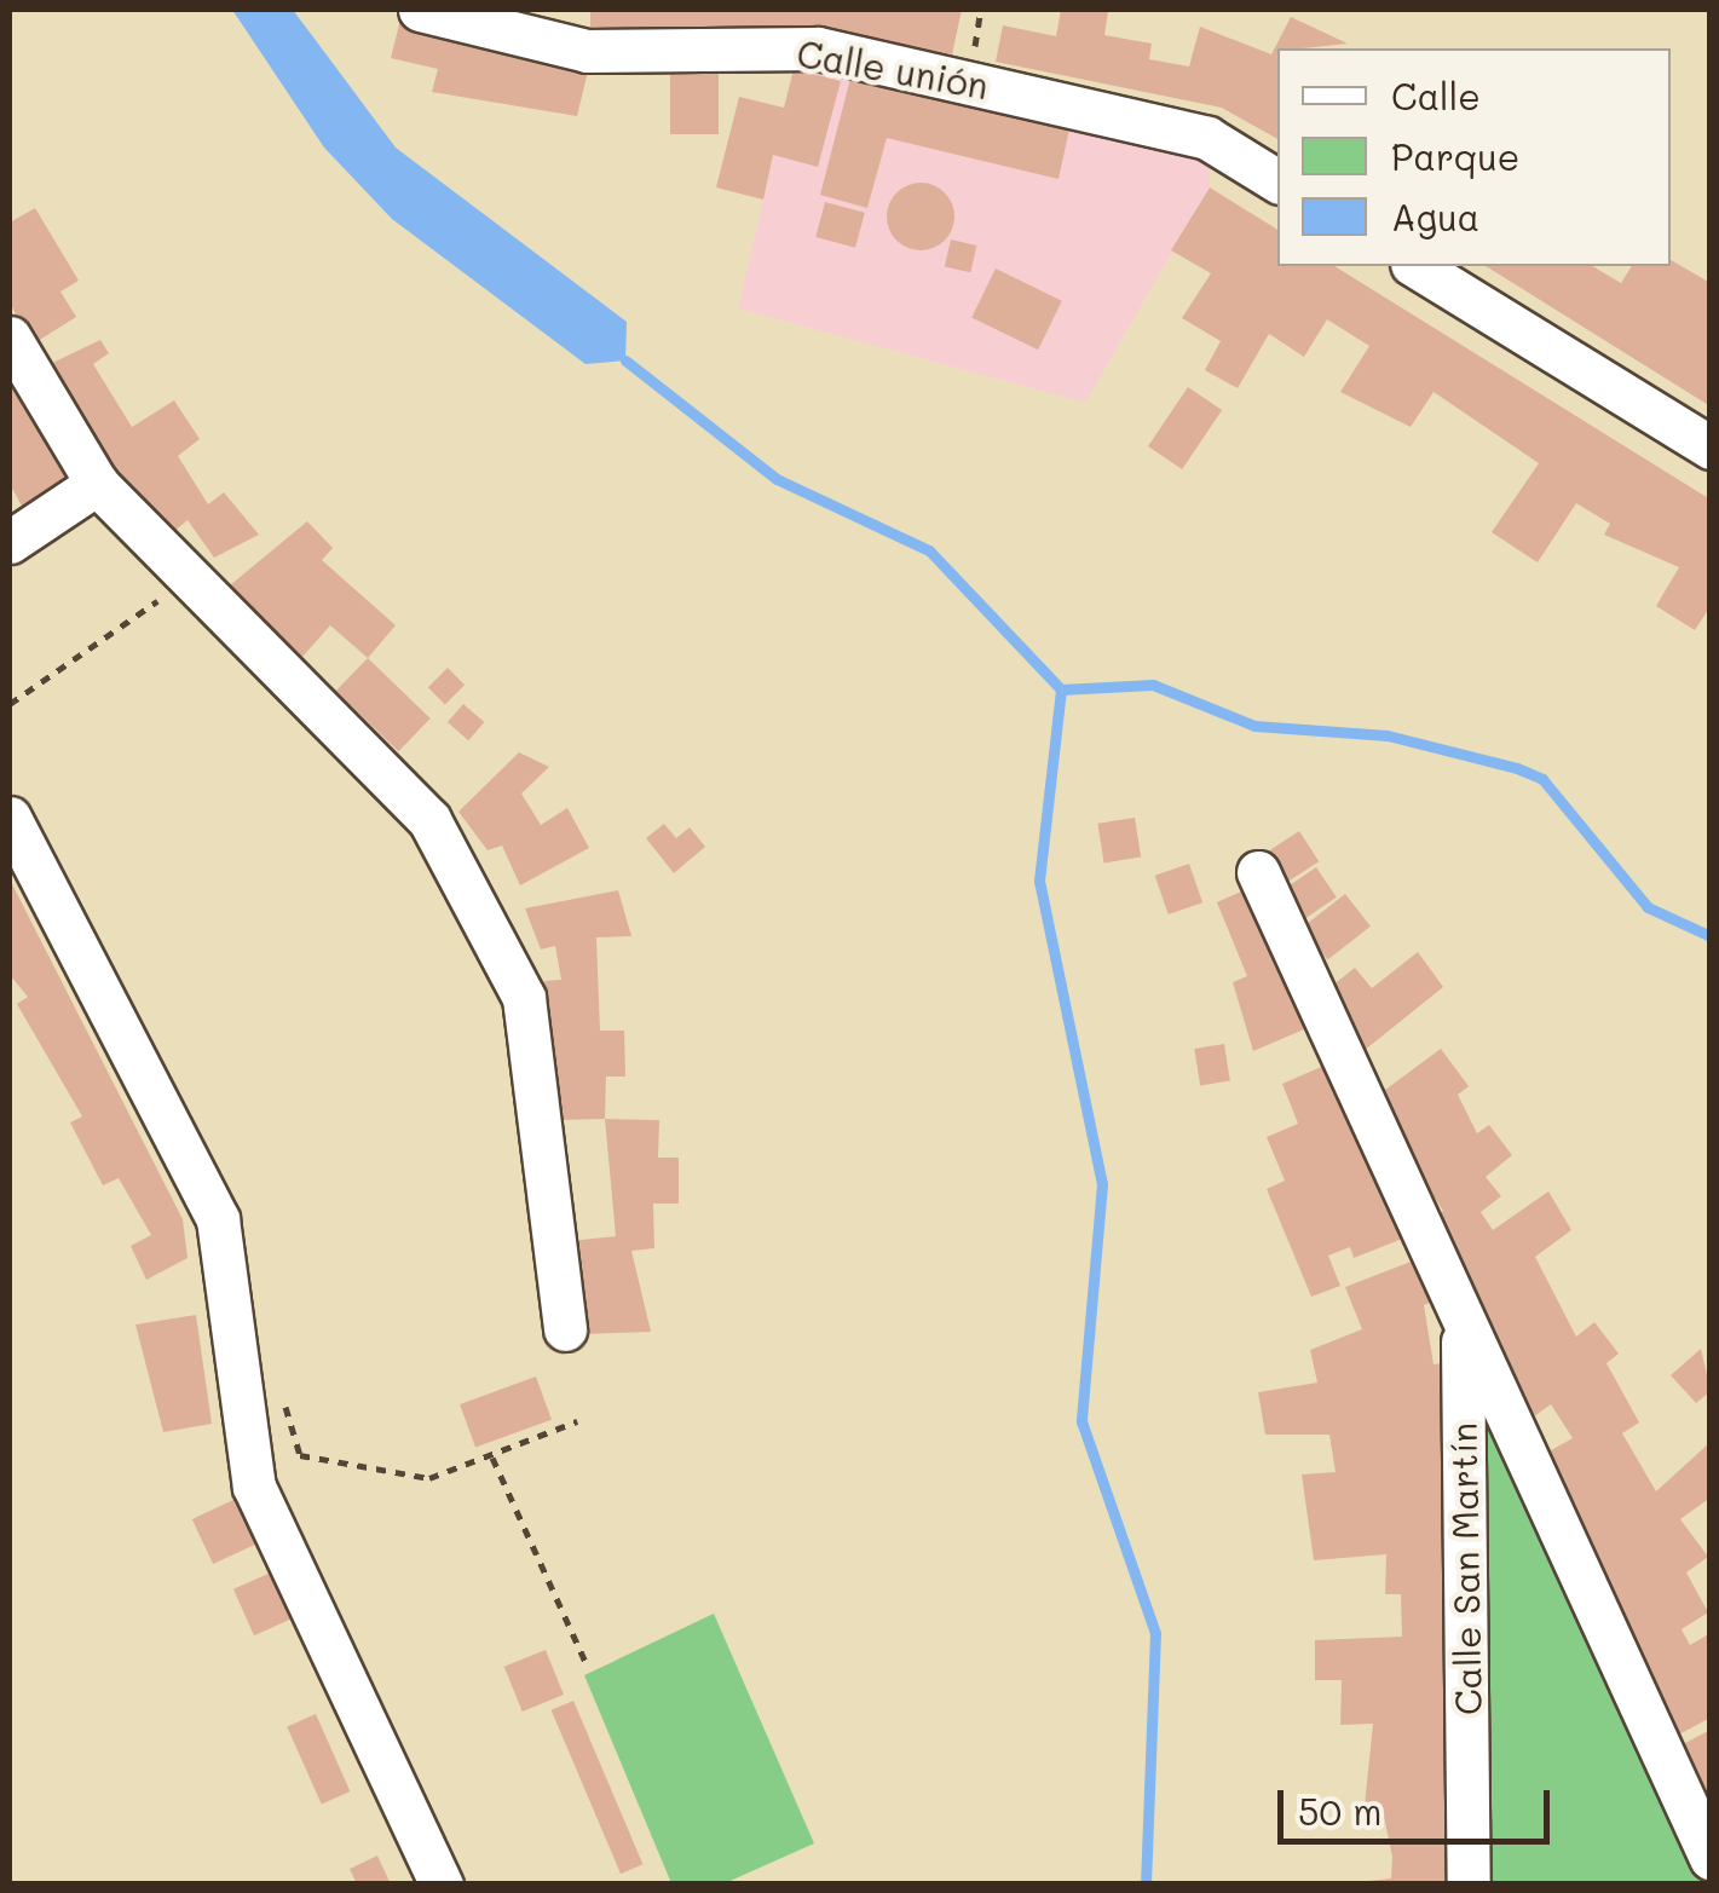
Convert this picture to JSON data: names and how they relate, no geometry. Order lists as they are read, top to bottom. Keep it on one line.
{"streets":{"street":["Calle unión","Calle San Martín"]},"legend":["Calle","Parque","Agua"],"scale_bar":"50 m"}
